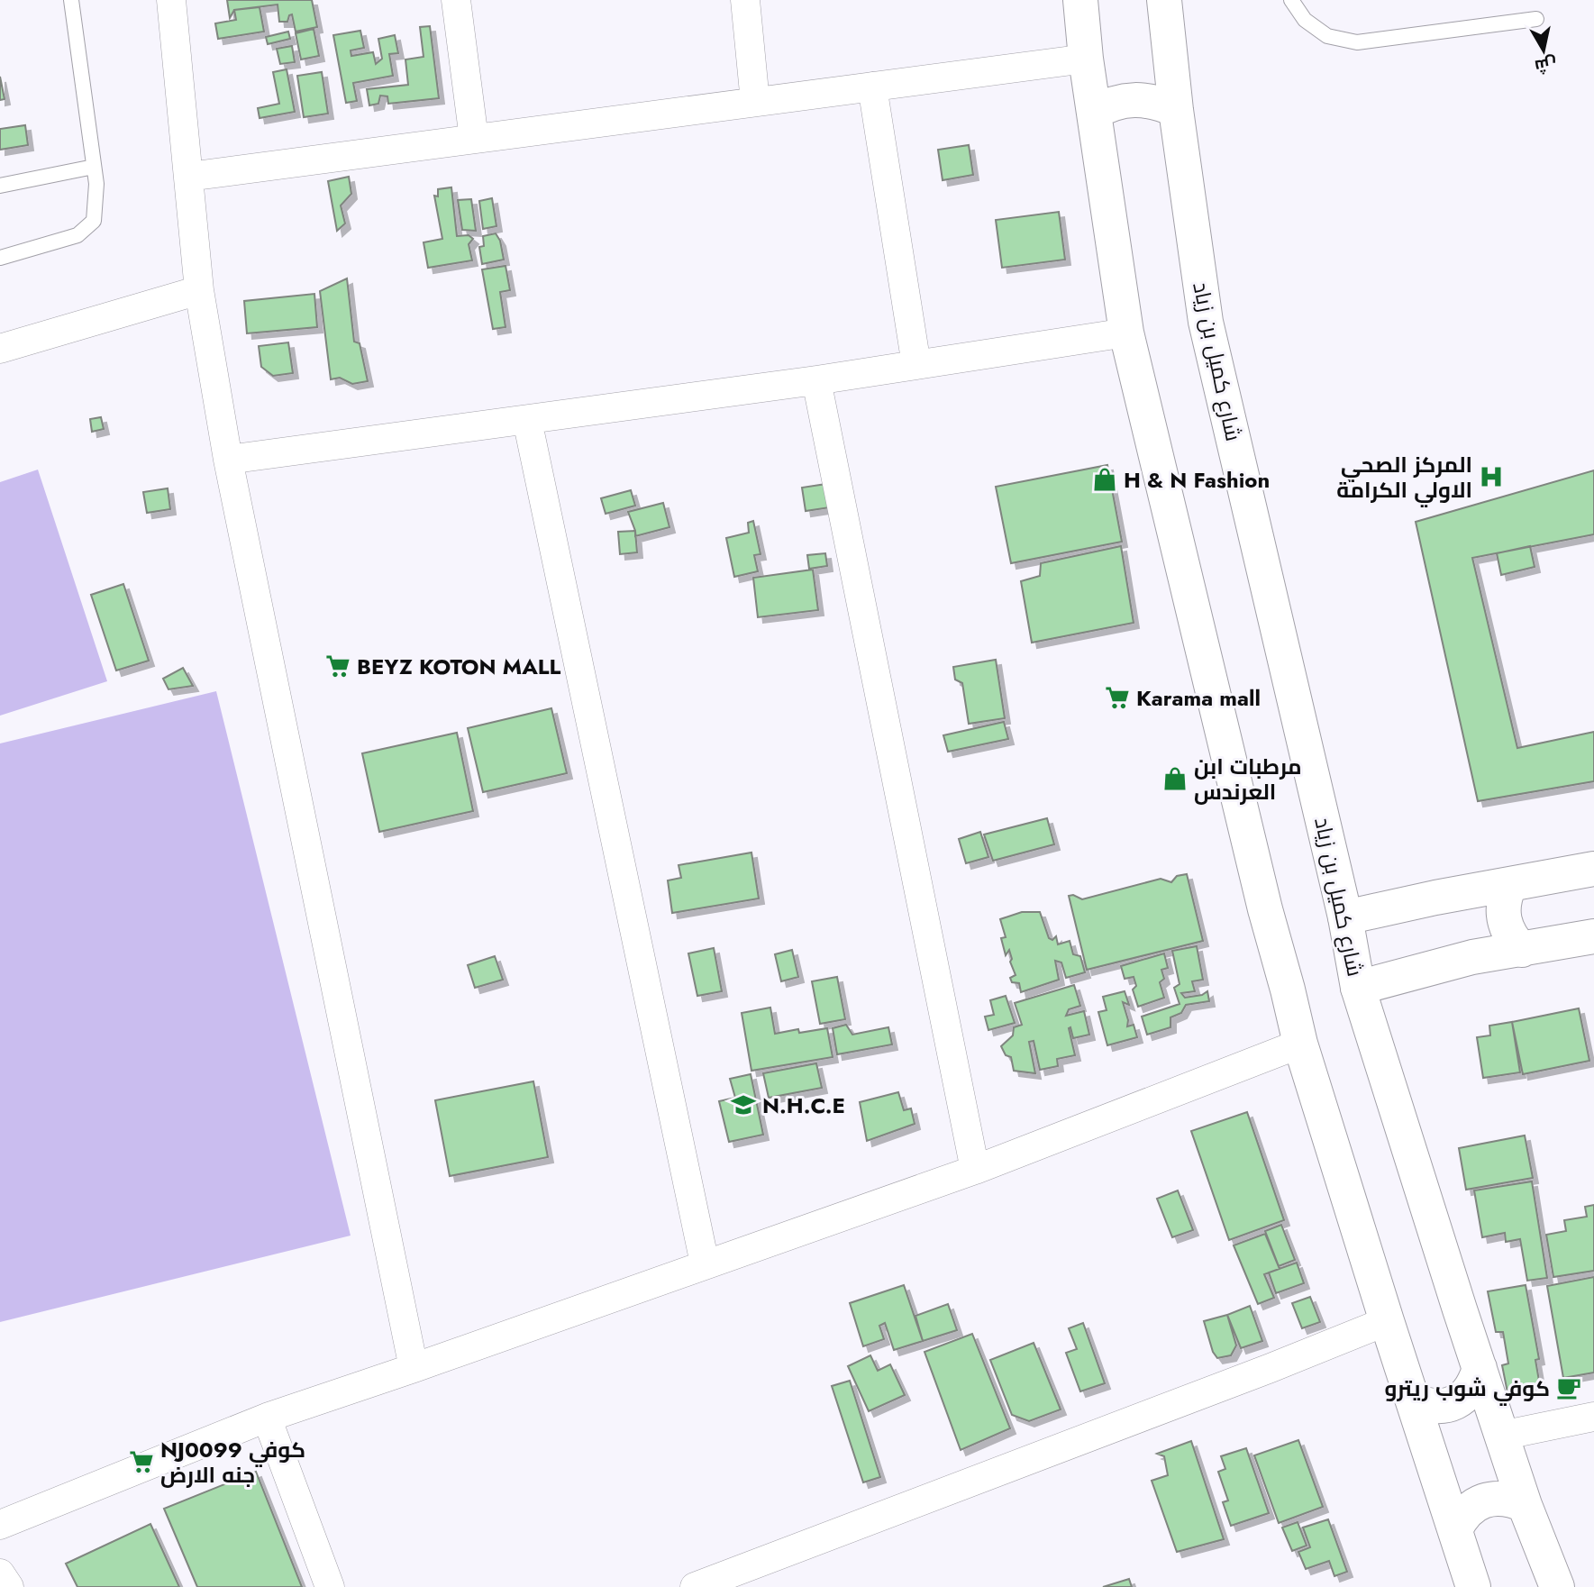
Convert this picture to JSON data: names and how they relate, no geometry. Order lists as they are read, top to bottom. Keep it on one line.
{"streets":{"main road":["شارع كميل بن زياد"]},"places":{"hospital":["المركز الصحي الاولي الكرامة"],"shop":["H & N Fashion","مرطبات ابن العرندس"],"supermarket":["BEYZ KOTON MALL","Karama mall","NJ0099 كوفي جنه الارض"],"school or university":["N.H.C.E"],"cafe":["كوفي شوب ريترو"]},"north":"bottom"}
